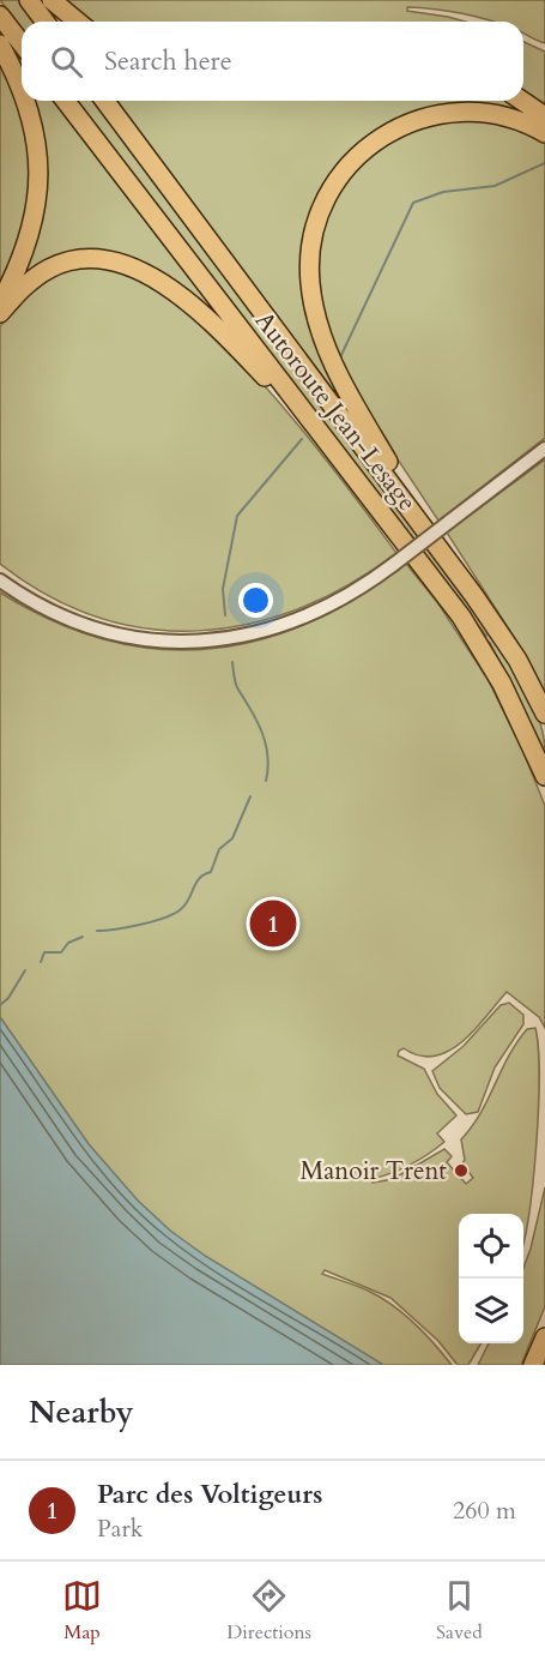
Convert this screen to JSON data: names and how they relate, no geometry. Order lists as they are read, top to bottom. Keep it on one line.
{"streets":{"highway":["Autoroute Jean-Lesage"]},"places":["Manoir Trent"],"page":{"search":"Search here","pins":"1","heading":"Nearby","list":[{"mark":"1","name":"Parc des Voltigeurs","note":"Park","value":"260 m"}],"nav":["Map","Directions","Saved"]}}
